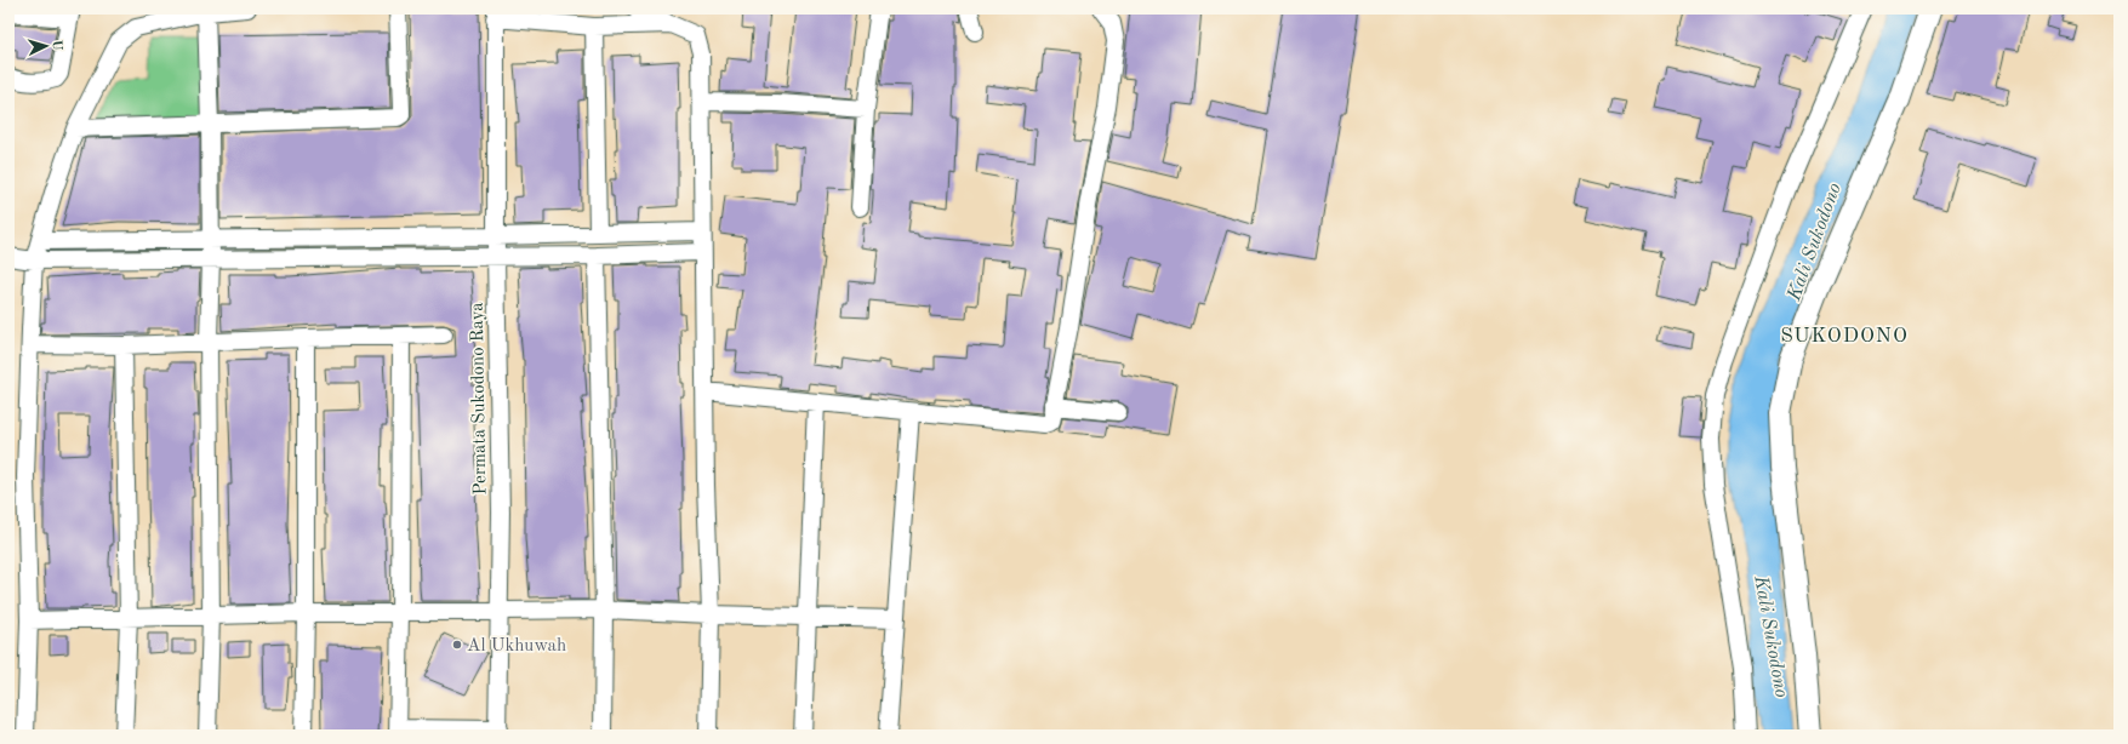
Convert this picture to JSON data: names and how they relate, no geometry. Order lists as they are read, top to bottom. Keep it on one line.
{"streets":{"street":["Permata Sukodono Raya"]},"districts":["SUKODONO"],"water":["Kali Sukodono"],"places":["Al Ukhuwah"],"north":"right"}
